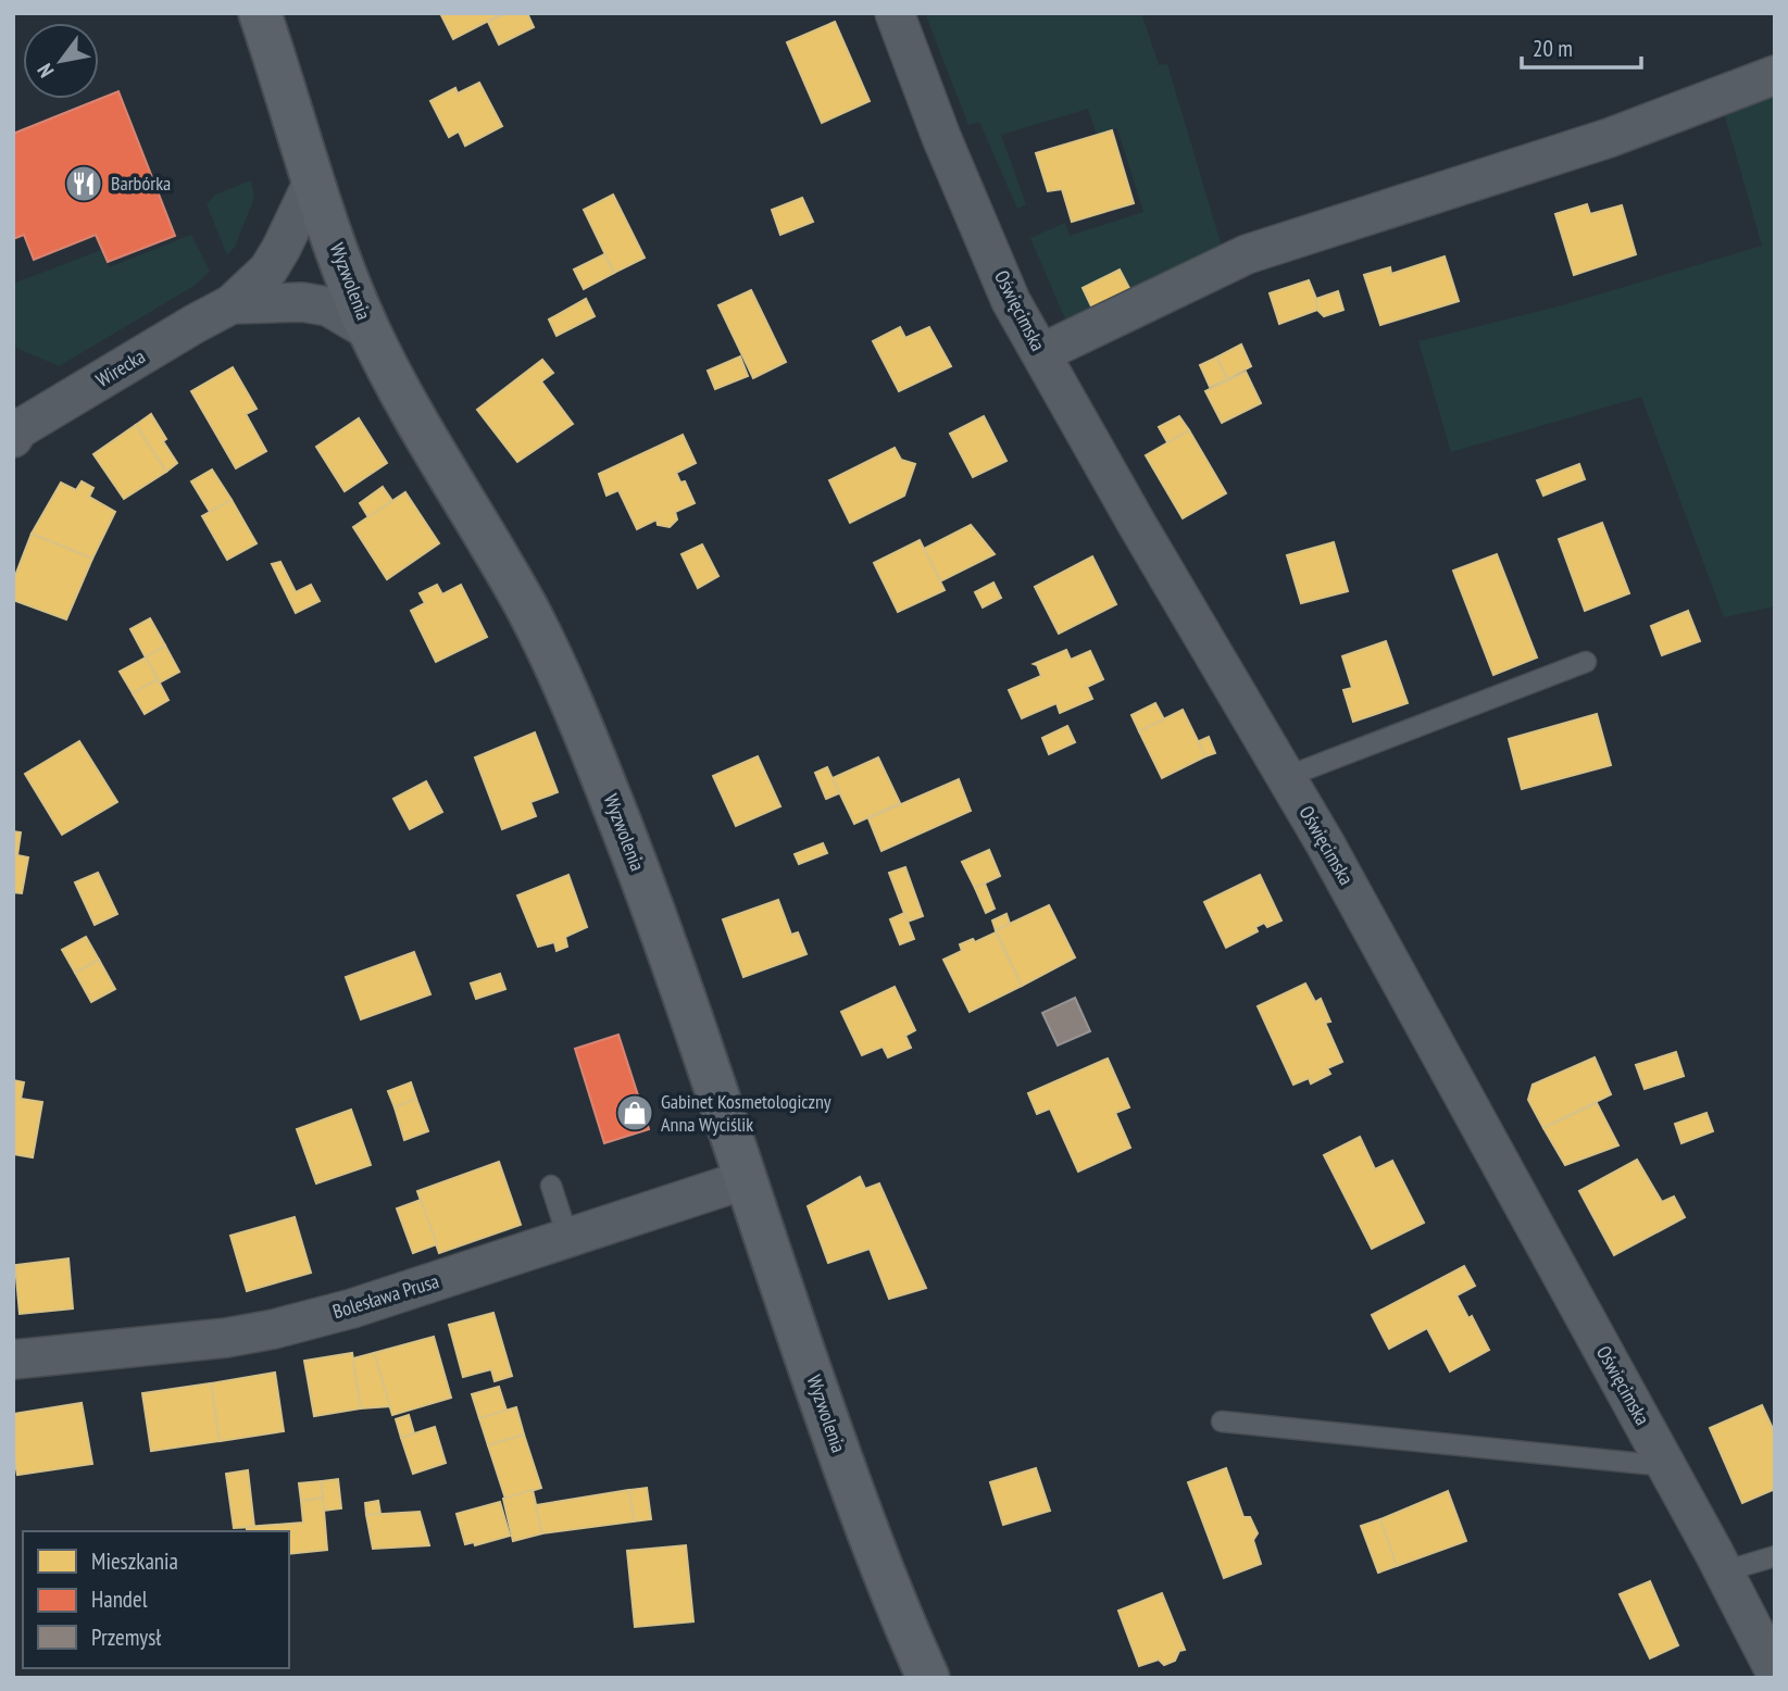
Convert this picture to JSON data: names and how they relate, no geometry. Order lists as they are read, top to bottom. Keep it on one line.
{"streets":{"street":["Wyzwolenia","Oświęcimska","Wirecka","Bolesława Prusa"]},"crossings":[["Wyzwolenia","Wirecka"],["Wyzwolenia","Bolesława Prusa"]],"places":{"restaurant":["Barbórka"],"shop":["Gabinet Kosmetologiczny Anna Wyciślik"]},"legend":["Mieszkania","Handel","Przemysł"],"scale_bar":"20 m","north":"bottom left"}
